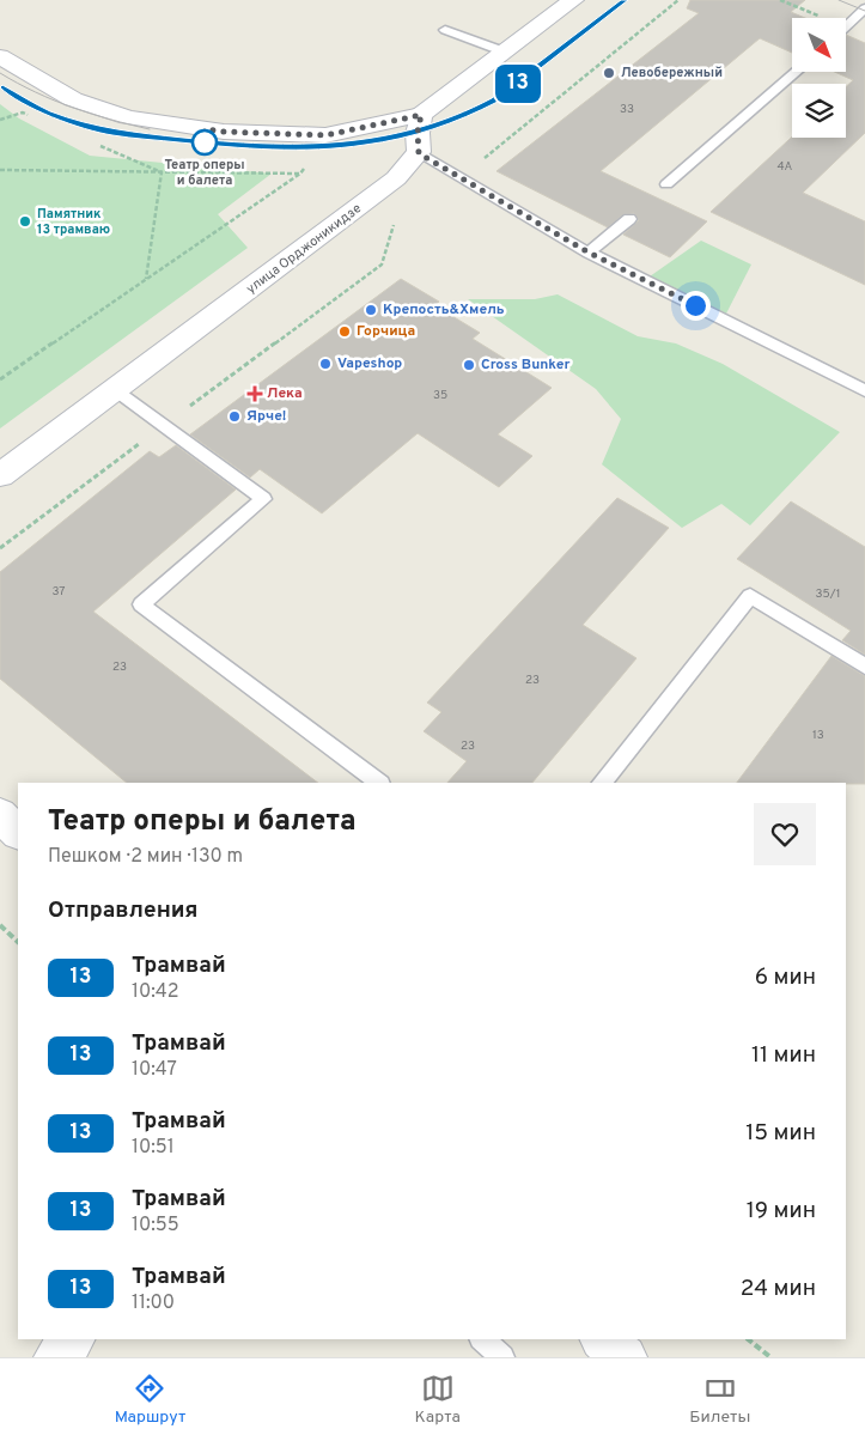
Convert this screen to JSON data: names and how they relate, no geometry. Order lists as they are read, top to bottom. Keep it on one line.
{"streets":{"main road":["улица Орджоникидзе"]},"places":{"other":["Левобережный","Театр оперы и балета","Памятник 13 трамваю","Крепость&Хмель","Горчица","Vapeshop","Cross Bunker","Ярче!"],"health":["Лека"]},"lines":["tram line 13"],"house_numbers":["33","4А","35","37","35/1","23","23","13","23"],"north":"bottom right","page":{"on_map":"13","heading":[["Театр оперы и балета","Пешком · 2 мин · 130 m"],"Отправления"],"list":[{"mark":"13","name":"Трамвай","note":"10:42","value":"6 мин"},{"mark":"13","name":"Трамвай","note":"10:47","value":"11 мин"},{"mark":"13","name":"Трамвай","note":"10:51","value":"15 мин"},{"mark":"13","name":"Трамвай","note":"10:55","value":"19 мин"},{"mark":"13","name":"Трамвай","note":"11:00","value":"24 мин"}],"tabs":["Маршрут","Карта","Билеты"]}}
